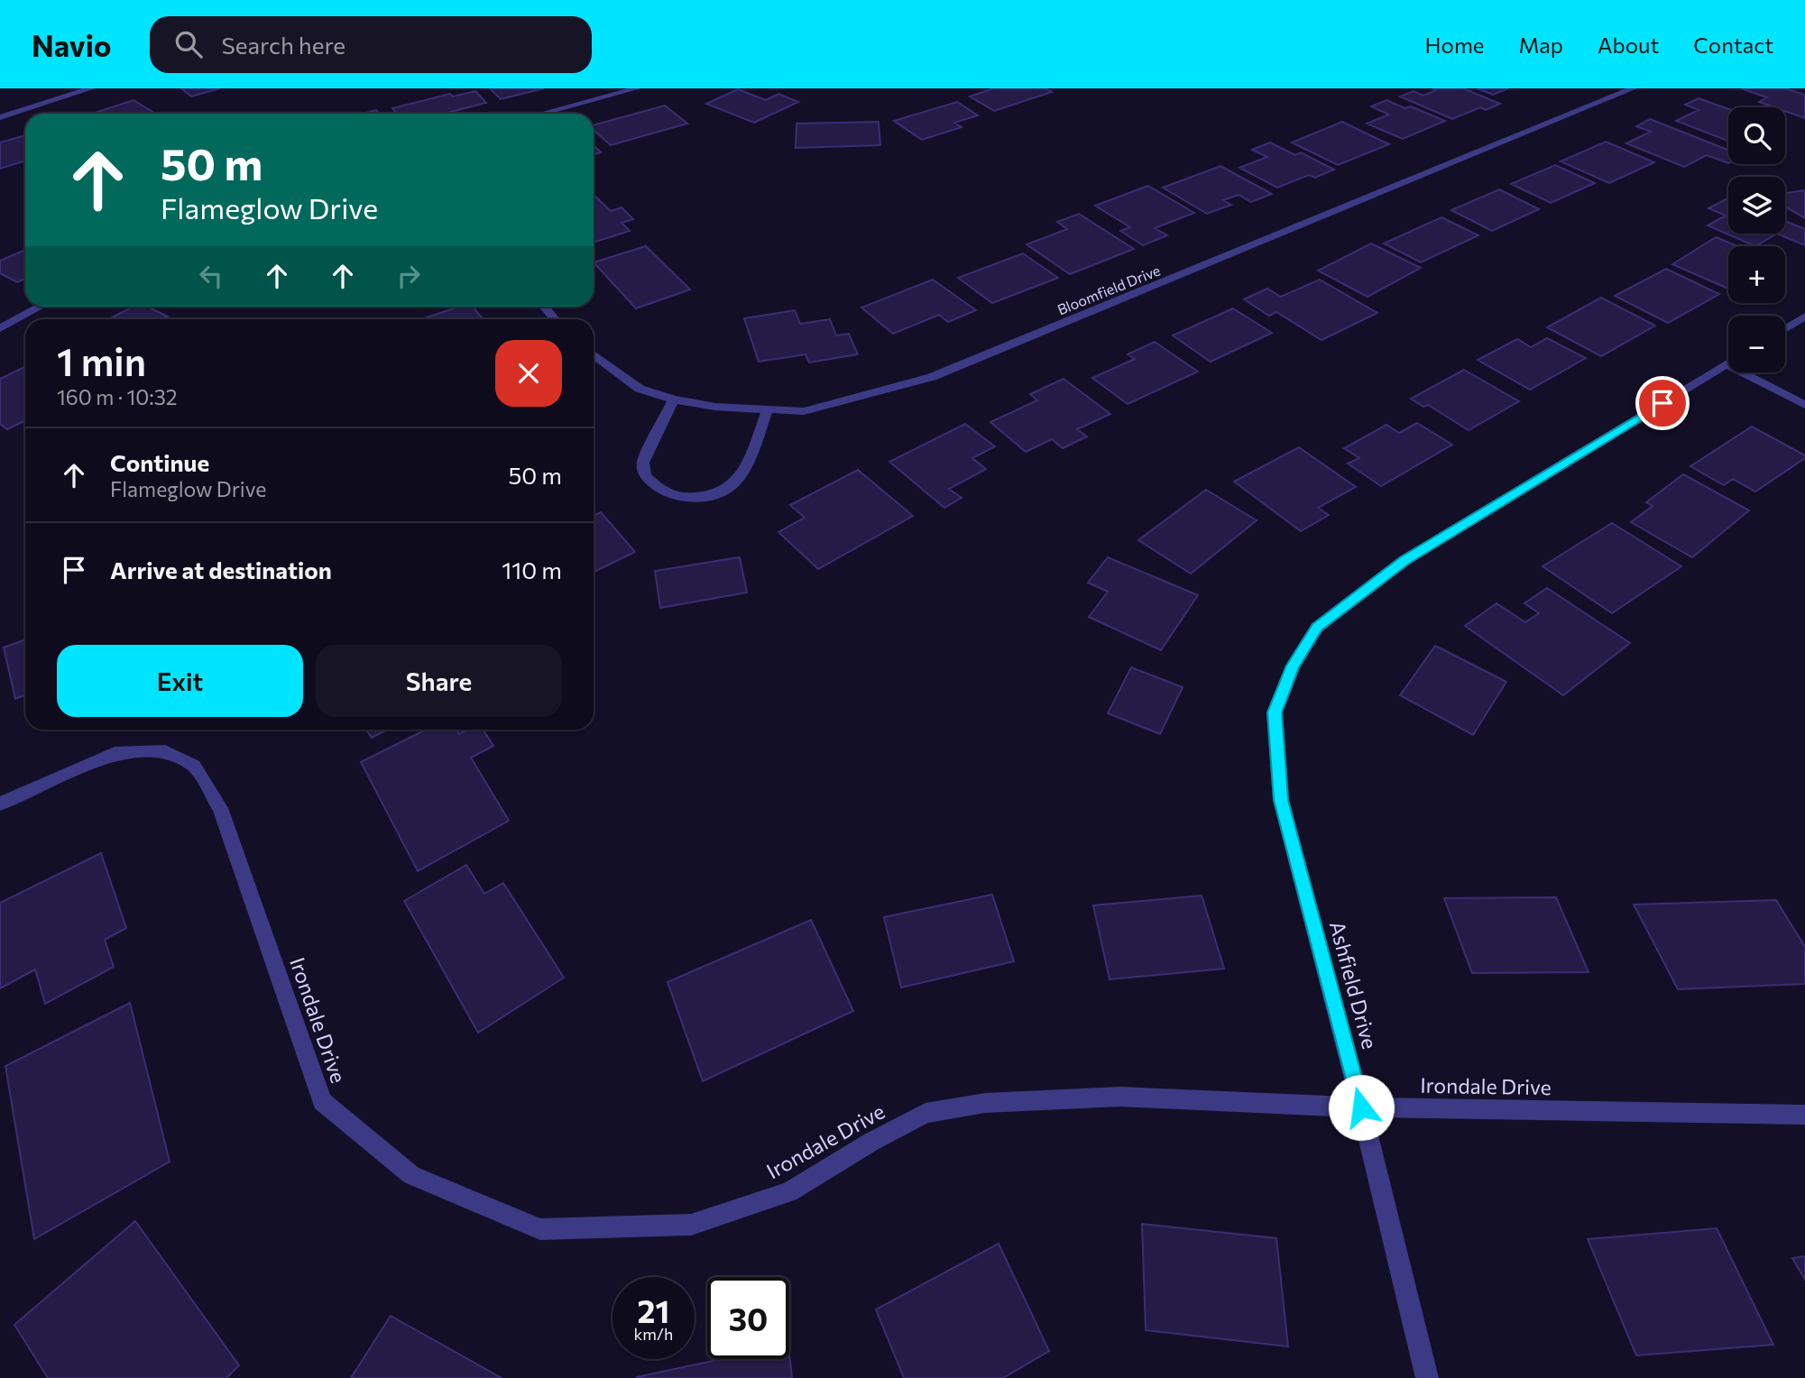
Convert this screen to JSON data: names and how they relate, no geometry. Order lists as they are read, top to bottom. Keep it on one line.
{"streets":{"street":["Bloomfield Drive","Ashfield Drive","Irondale Drive"]},"crossings":[["Ashfield Drive","Irondale Drive"]],"page":{"header":"Navio","search":"Search here","nav":["Home","Map","About","Contact"],"map_buttons":["+","−"],"turn":["50 m","Flameglow Drive"],"heading":["1 min","160 m · 10:32"],"list":[{"name":"Continue","note":"Flameglow Drive","value":"50 m"},{"name":"Arrive at destination","value":"110 m"}],"buttons":["Exit","Share"],"speed":"21 km/h","limit":"30"}}
